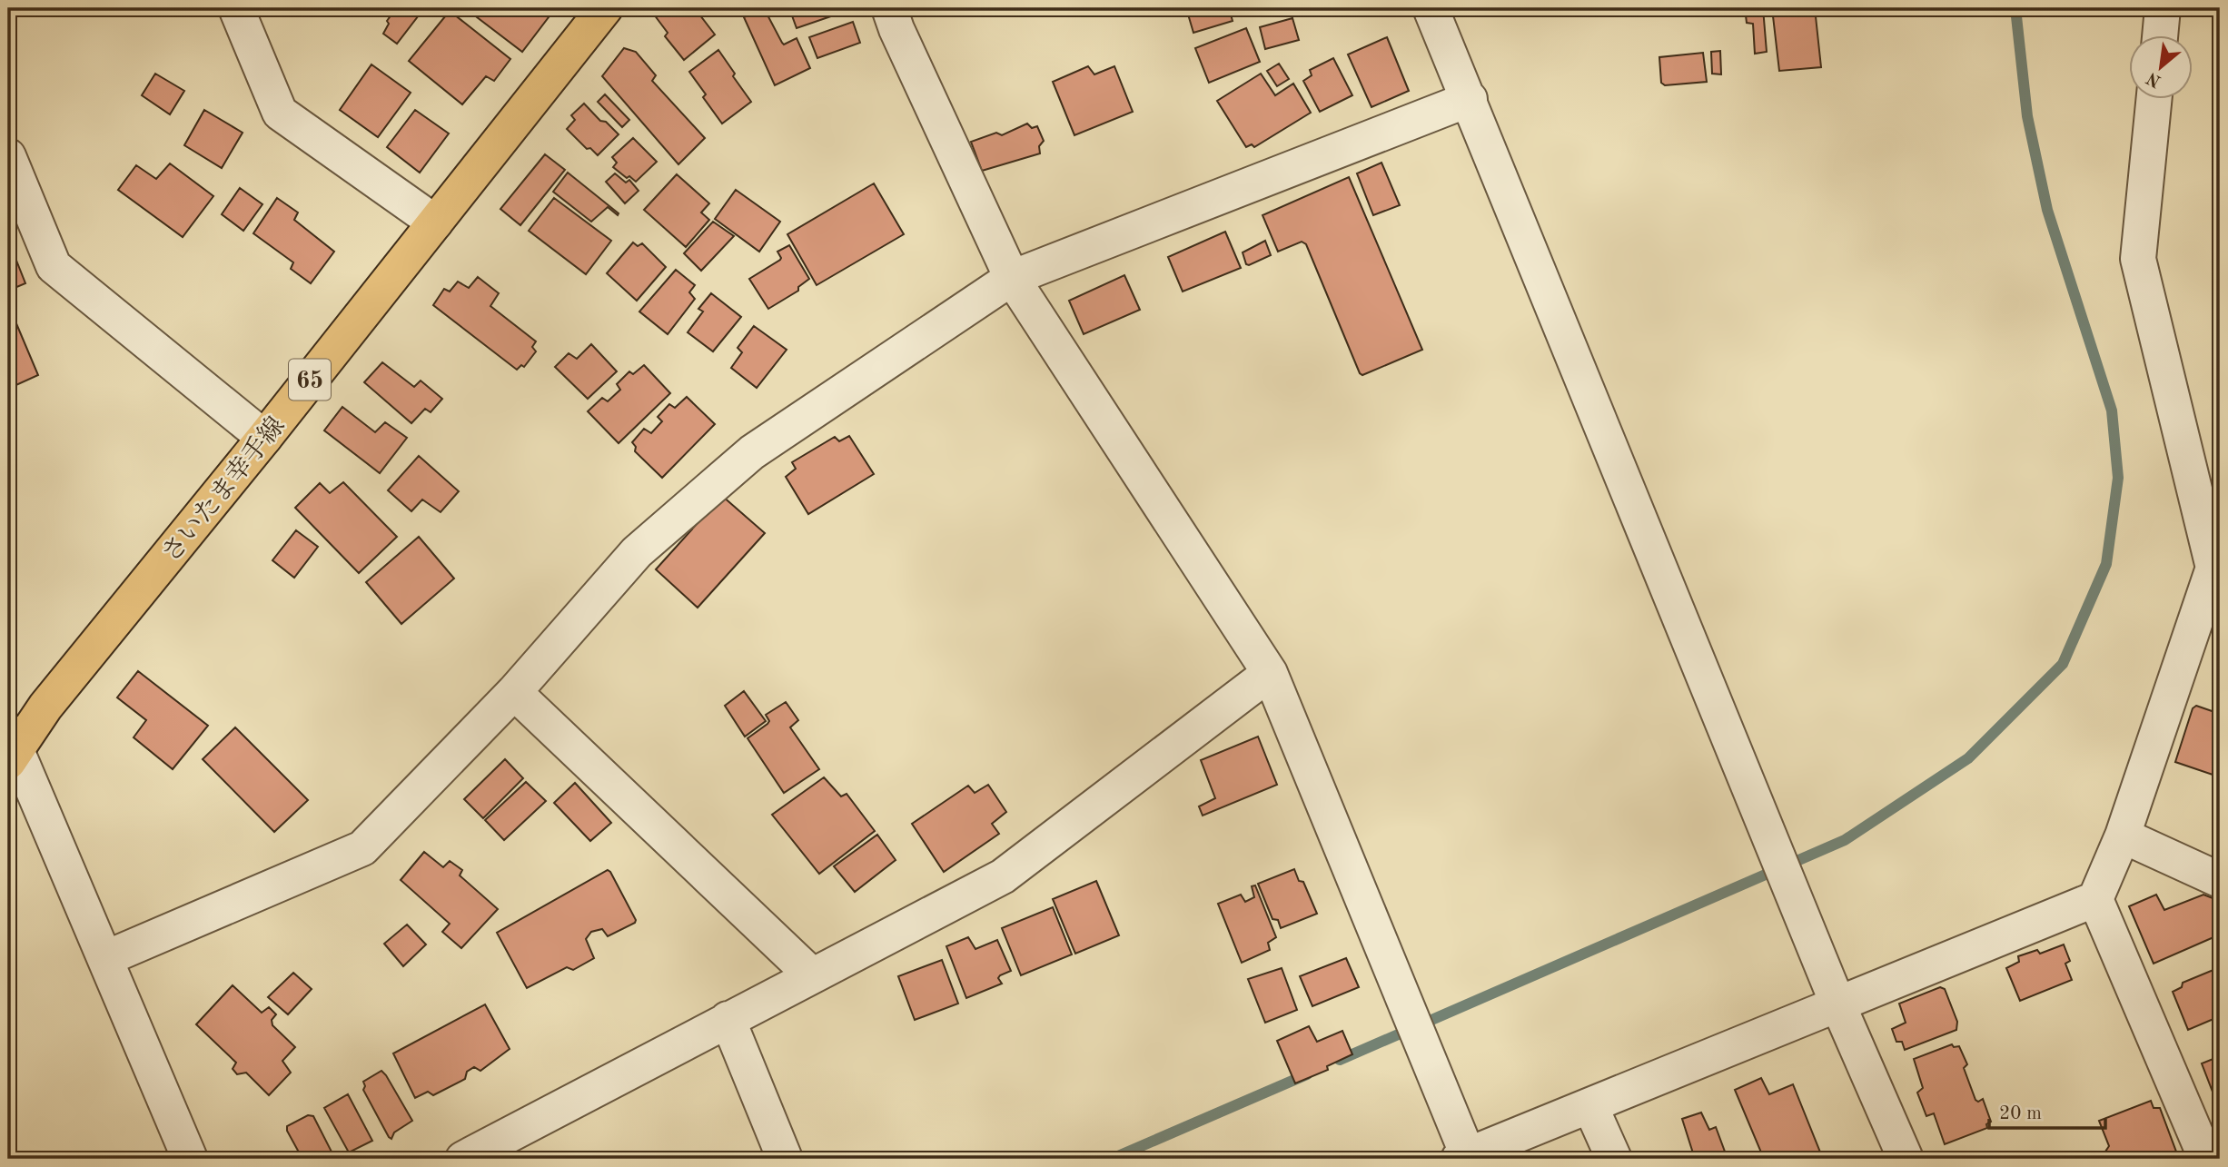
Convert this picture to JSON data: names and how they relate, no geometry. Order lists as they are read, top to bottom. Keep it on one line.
{"streets":{"main road":["65","さいたま幸手線"]},"scale_bar":"20 m","north":"bottom left"}
